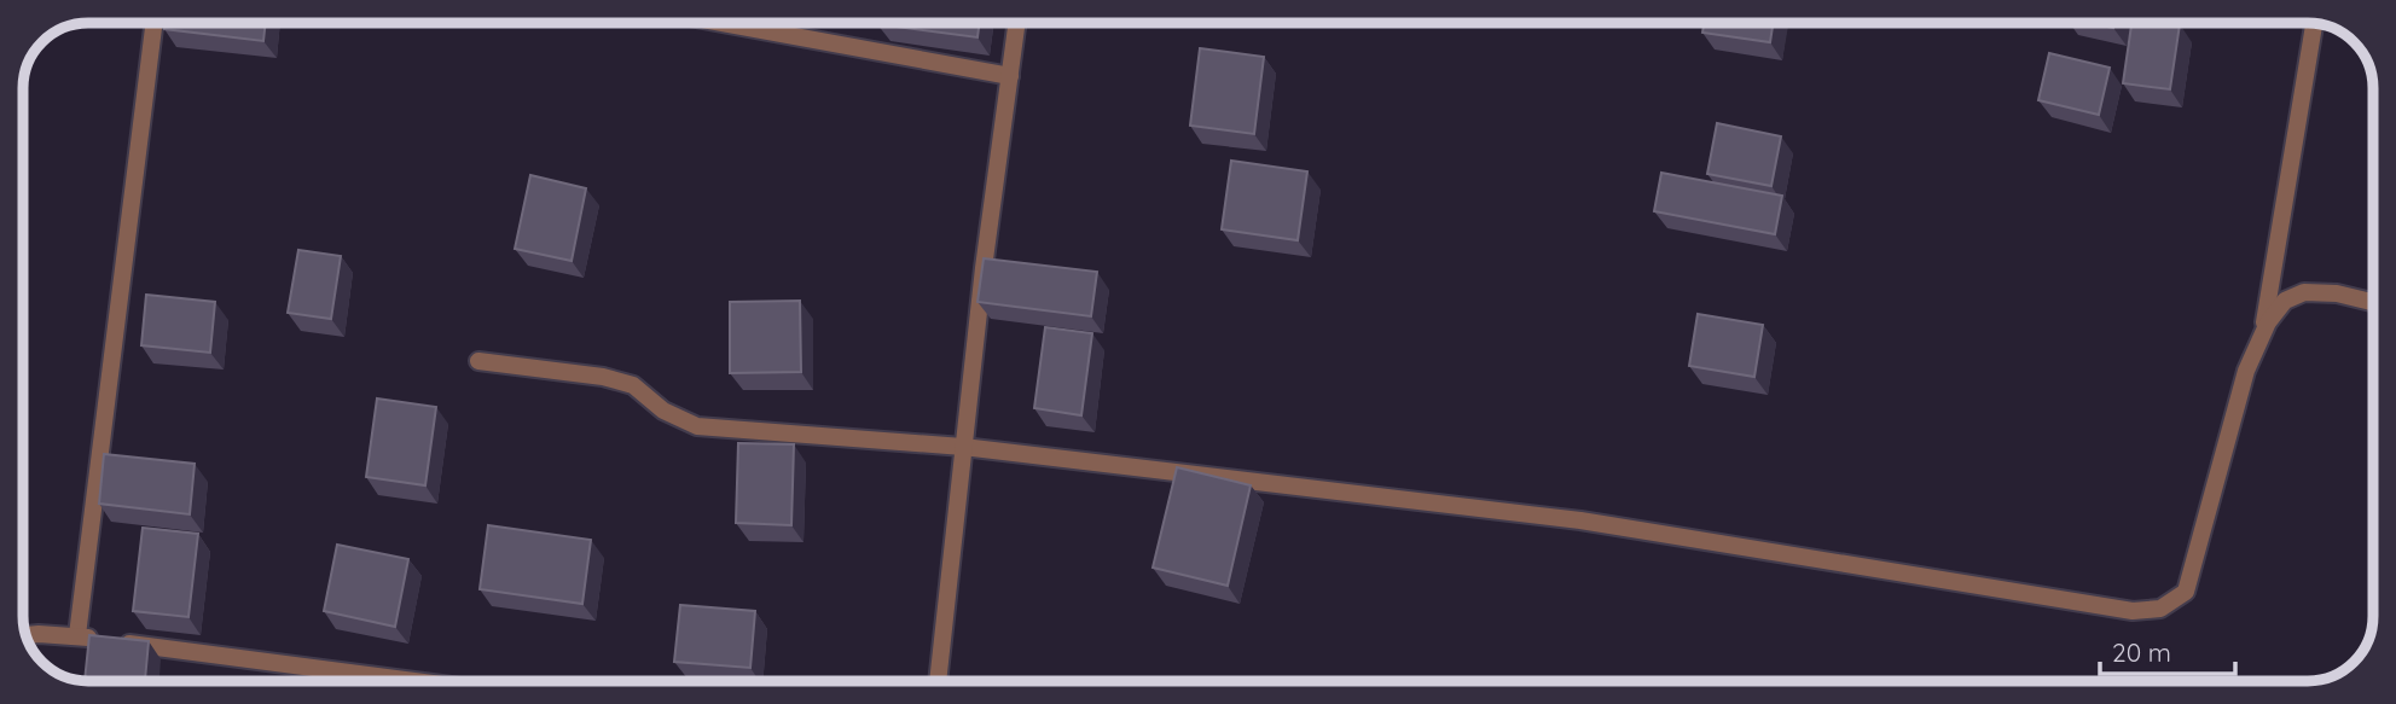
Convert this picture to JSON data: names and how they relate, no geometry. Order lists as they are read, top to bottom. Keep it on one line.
{"scale_bar":"20 m"}
